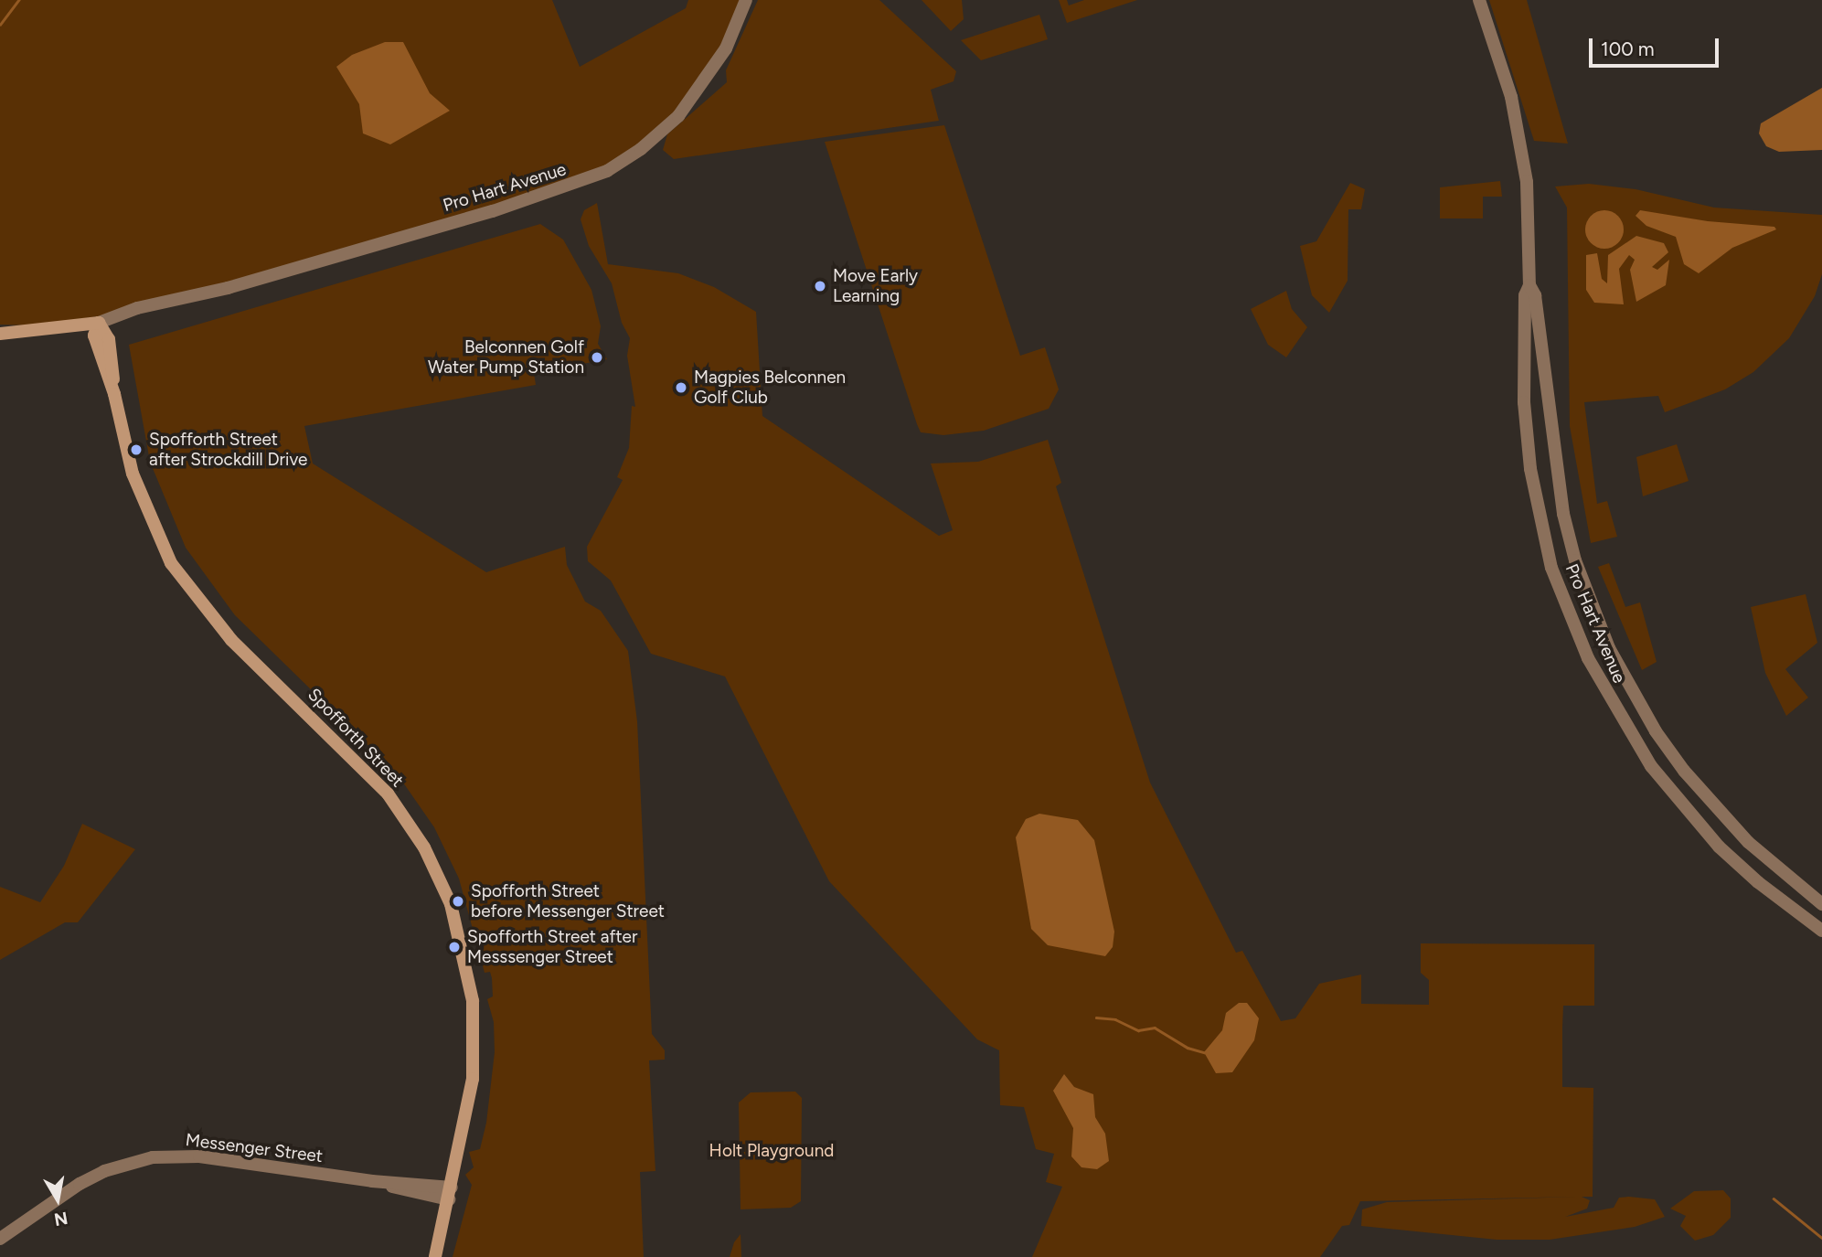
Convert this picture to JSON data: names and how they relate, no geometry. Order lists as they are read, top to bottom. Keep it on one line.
{"streets":{"main road":["Spofforth Street"],"street":["Pro Hart Avenue","Messenger Street"]},"crossings":[["Pro Hart Avenue","Spofforth Street"],["Spofforth Street","Messenger Street"]],"parks":["Holt Playground"],"places":["Move Early Learning","Belconnen Golf Water Pump Station","Magpies Belconnen Golf Club","Spofforth Street after Strockdill Drive","Spofforth Street before Messenger Street","Spofforth Street after Messsenger Street"],"scale_bar":"100 m","north":"bottom"}
